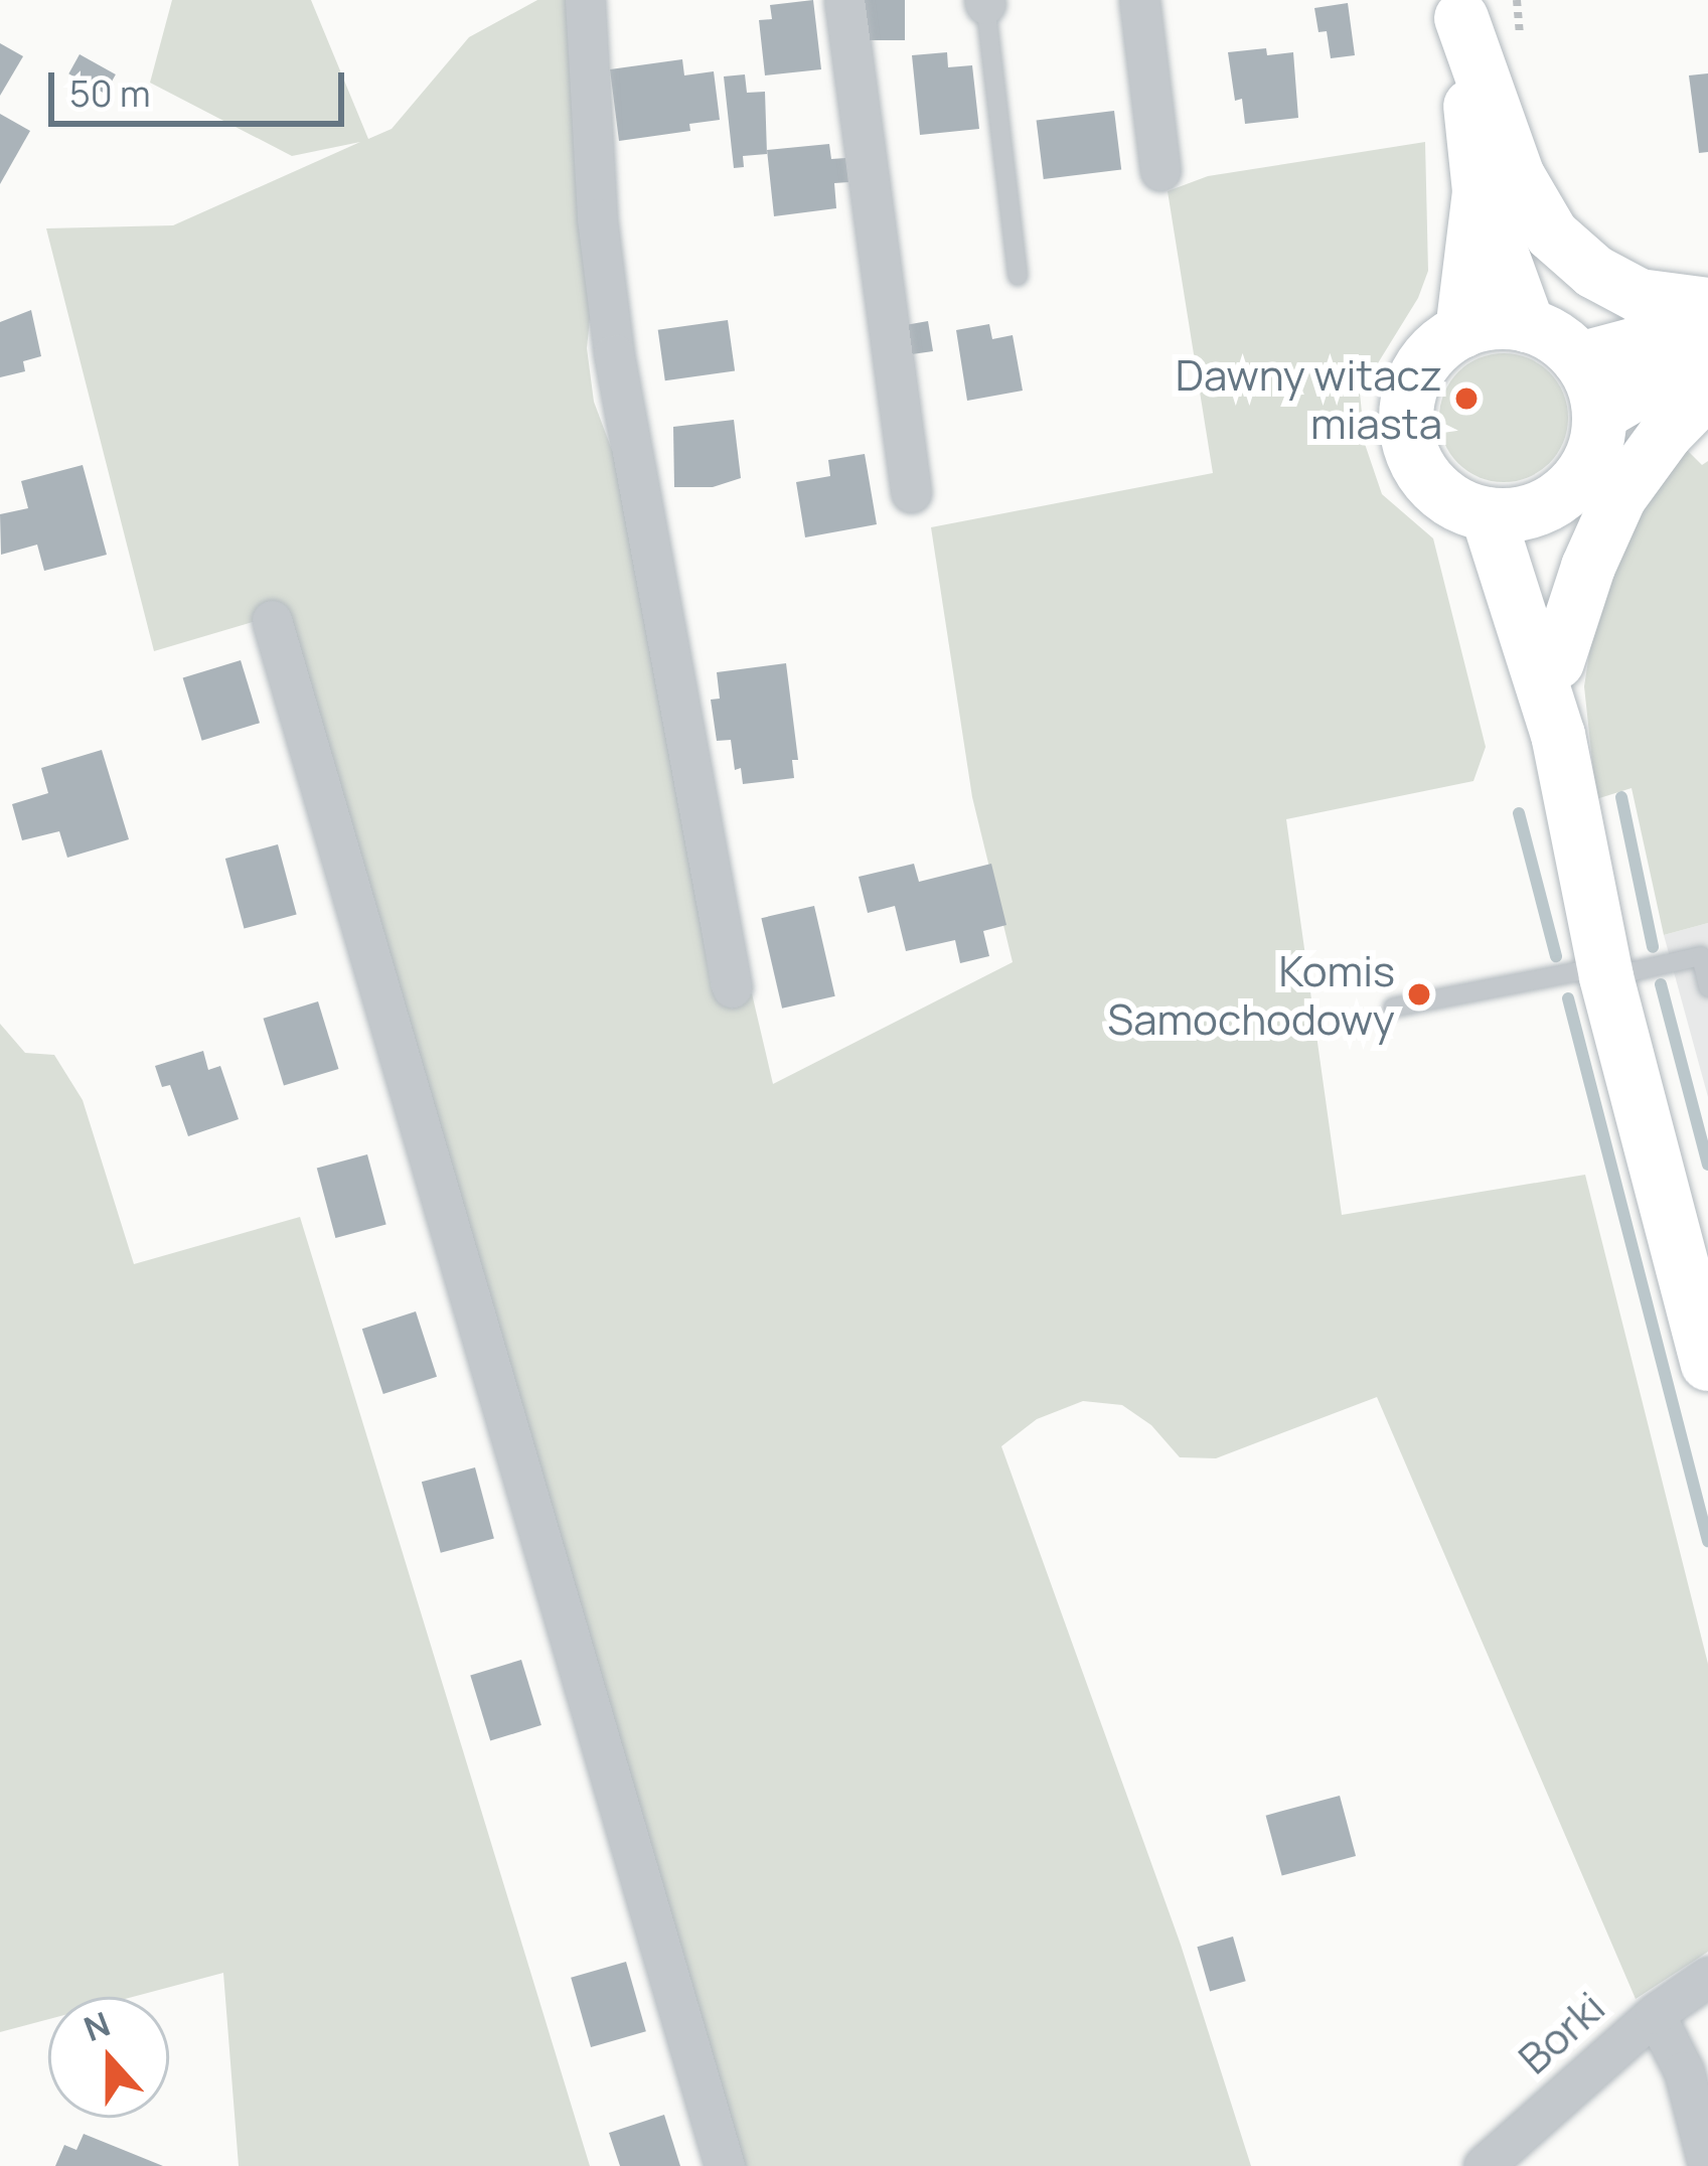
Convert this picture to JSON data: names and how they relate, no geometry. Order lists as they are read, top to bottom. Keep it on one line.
{"streets":{"street":["Borki"]},"places":["Dawny witacz miasta","Komis Samochodowy"],"scale_bar":"50 m","north":"top"}
